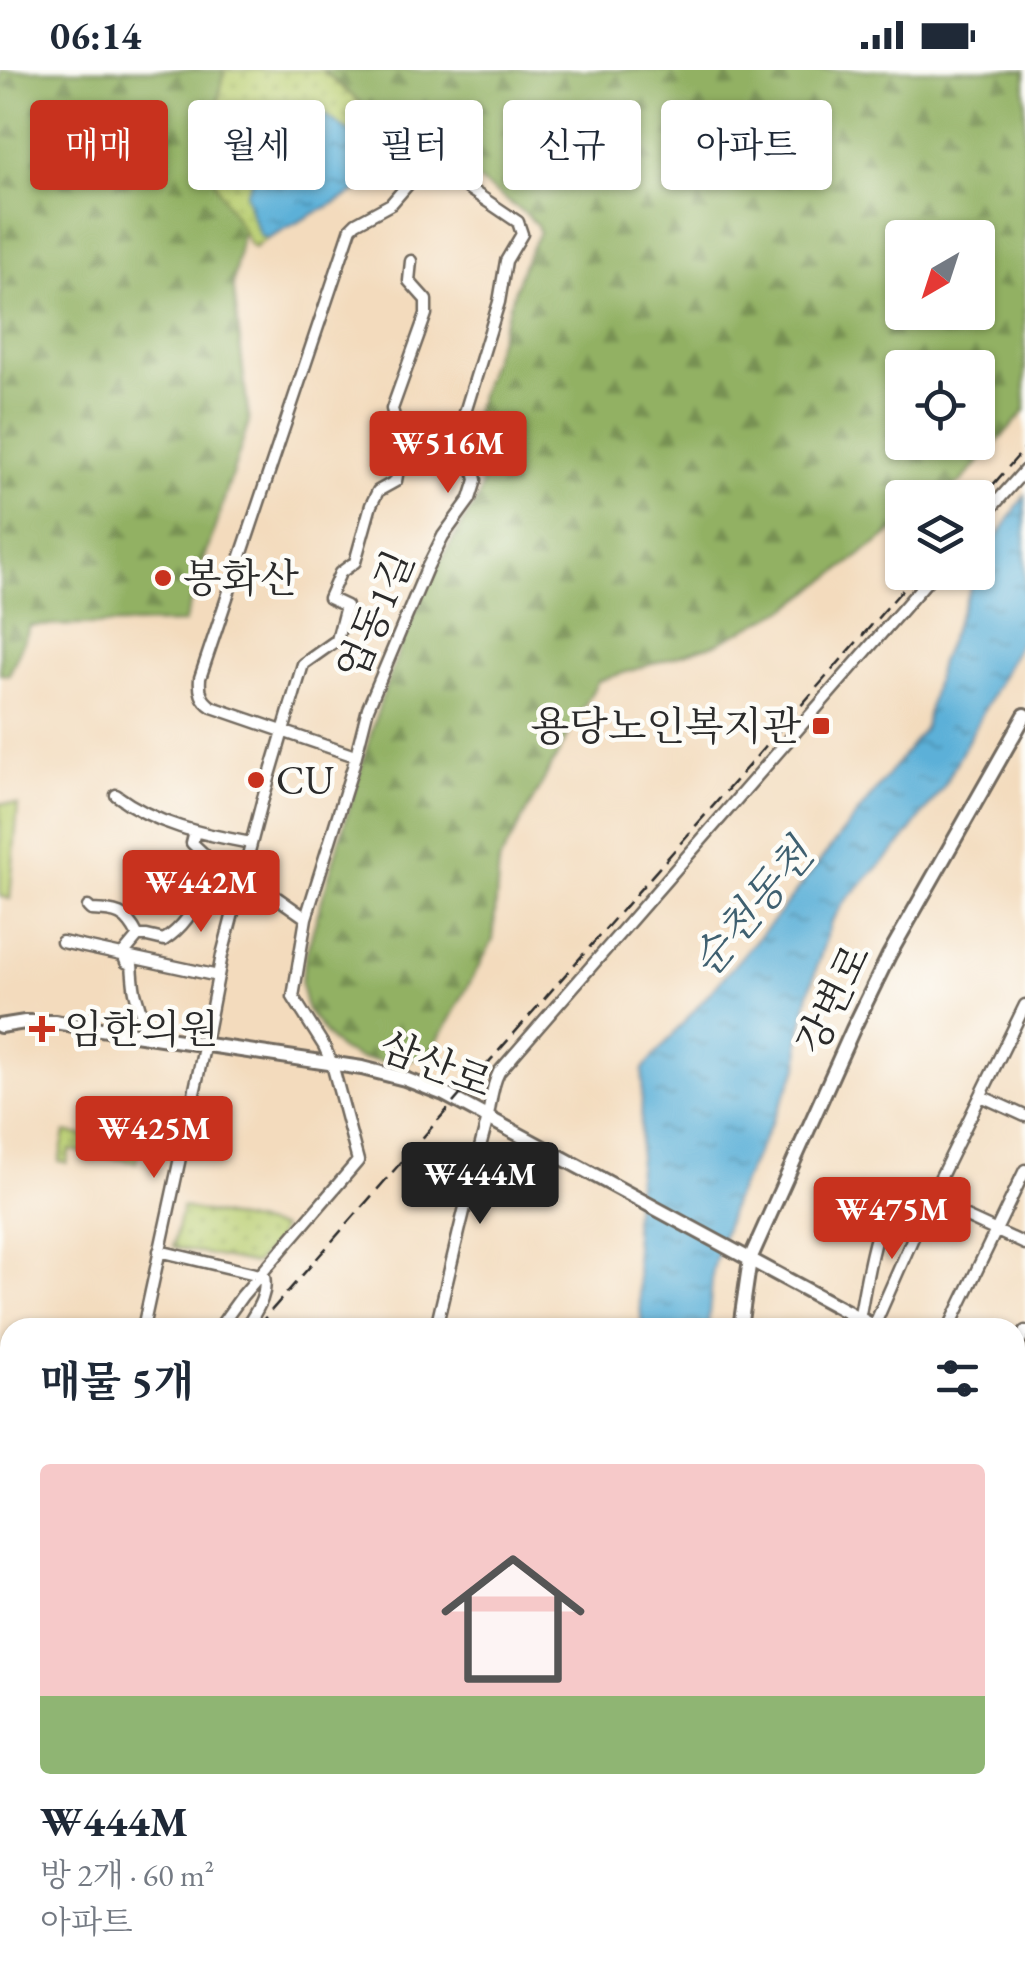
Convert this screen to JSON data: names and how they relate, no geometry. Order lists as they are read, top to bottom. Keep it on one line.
{"streets":{"main road":["강변로","삼산로"],"street":["업동1길"]},"crossings":[["업동1길","삼산로"],["강변로","삼산로"]],"water":["순천동천"],"places":{"other":["봉화산","CU"],"transit":["용당노인복지관"],"health":["임한의원"]},"north":"bottom left","page":{"status":"06:14","chip":["매매","월세","필터","신규","아파트"],"price":["₩516M","₩442M","₩425M","₩444M","₩475M"],"heading":"매물 5개","list":[{"name":"₩444M","note":"방 2개 · 60 m² · 아파트"}]}}
